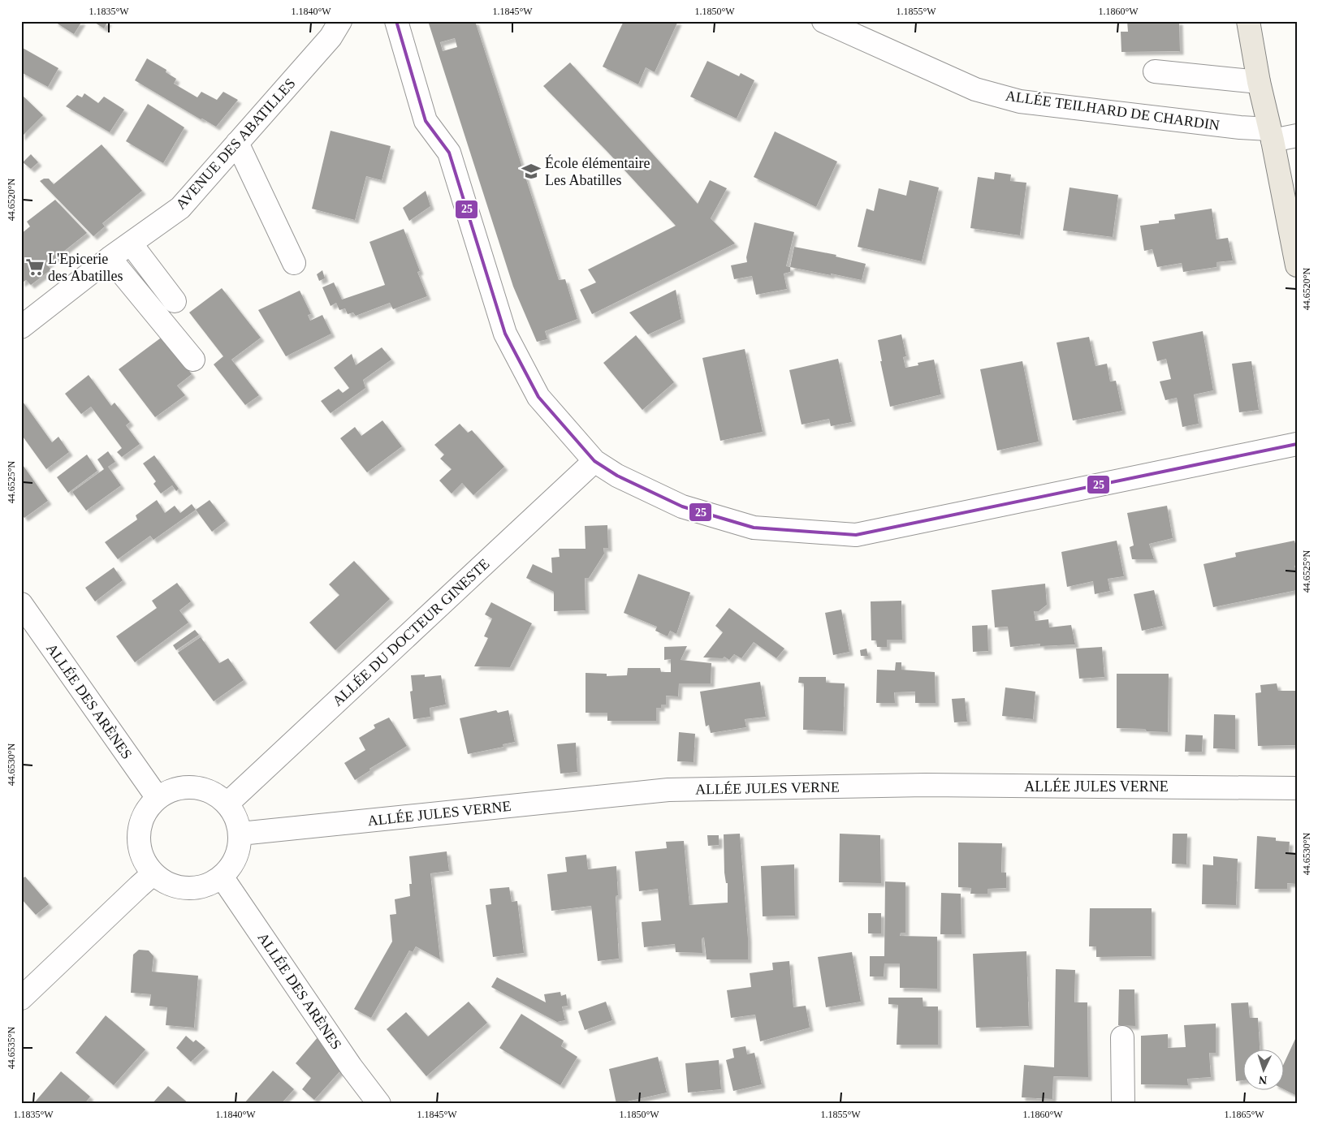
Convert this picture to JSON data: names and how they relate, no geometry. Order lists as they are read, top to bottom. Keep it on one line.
{"streets":{"street":["ALLÉE TEILHARD DE CHARDIN","AVENUE DES ABATILLES","ALLÉE DU DOCTEUR GINESTE","ALLÉE DES ARÈNES","ALLÉE JULES VERNE"]},"crossings":[["ALLÉE DU DOCTEUR GINESTE","ALLÉE DES ARÈNES"],["ALLÉE DU DOCTEUR GINESTE","ALLÉE JULES VERNE"],["ALLÉE DES ARÈNES","ALLÉE JULES VERNE"]],"places":{"school or university":["École élémentaire Les Abatilles"],"supermarket":["L'Epicerie des Abatilles"]},"lines":["transit line 25"],"north":"bottom","coordinates":["1.1835°W","1.1840°W","1.1845°W","1.1850°W","1.1855°W","1.1860°W","44.6520°N","44.6525°N","44.6530°N","44.6535°N","1.1865°W"]}
